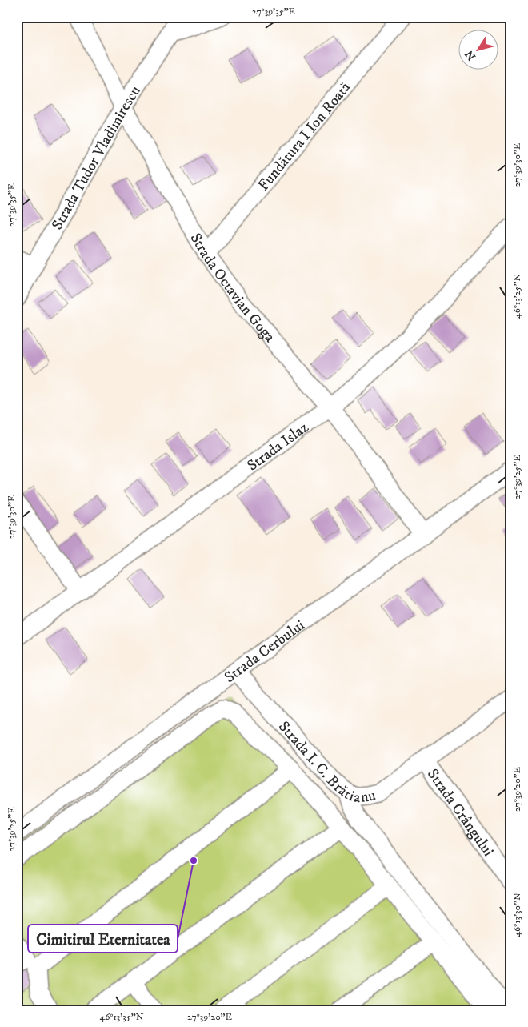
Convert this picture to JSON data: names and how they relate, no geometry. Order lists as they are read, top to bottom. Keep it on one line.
{"streets":{"street":["Fundătura I Ion Roată","Strada Tudor Vladimirescu","Strada Octavian Goga","Strada Islaz","Strada Cerbului","Strada I. C. Brătianu","Strada Crângului"]},"crossings":[["Fundătura I Ion Roată","Strada Octavian Goga"],["Strada Tudor Vladimirescu","Strada Octavian Goga"],["Strada Octavian Goga","Strada Islaz"],["Strada Octavian Goga","Strada Cerbului"],["Strada Cerbului","Strada I. C. Brătianu"],["Strada I. C. Brătianu","Strada Crângului"]],"places":["Cimitirul Eternitatea"],"north":"bottom left","coordinates":["27°39'35\"E","27°39'30\"E","46°13'25\"N","27°39'25\"E","27°39'20\"E","46°13'30\"N","46°13'35\"N"]}
